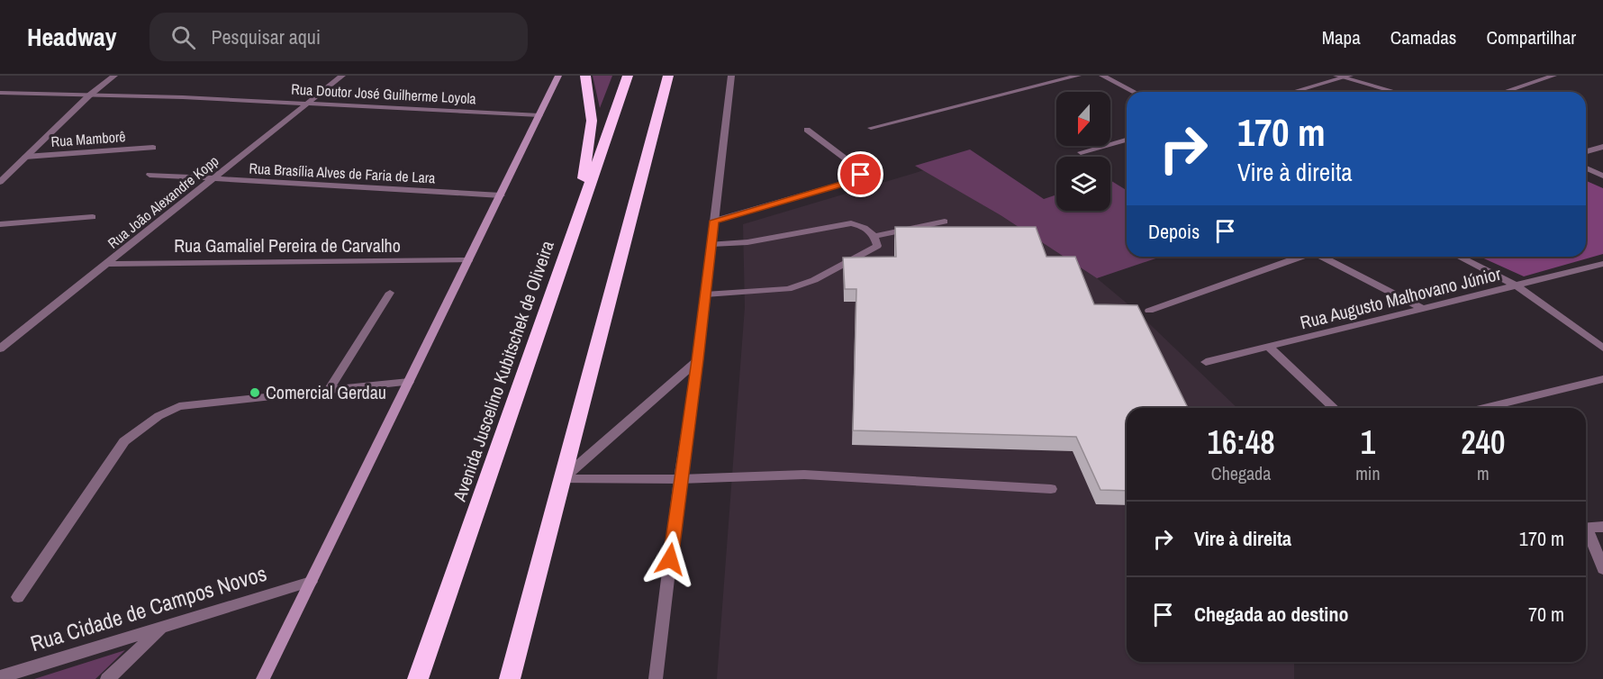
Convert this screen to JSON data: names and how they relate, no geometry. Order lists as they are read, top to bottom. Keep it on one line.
{"streets":{"highway":["Avenida Juscelino Kubitschek de Oliveira"],"street":["Rua Doutor José Guilherme Loyola","Rua Mamborê","Rua Brasília Alves de Faria de Lara","Rua João Alexandre Kopp","Rua Gamaliel Pereira de Carvalho","Rua Augusto Malhovano Júnior","Rua Cidade de Campos Novos"]},"crossings":[["Rua Doutor José Guilherme Loyola","Rua João Alexandre Kopp"],["Rua Brasília Alves de Faria de Lara","Rua João Alexandre Kopp"],["Rua João Alexandre Kopp","Rua Gamaliel Pereira de Carvalho"]],"places":["Comercial Gerdau"],"north":"bottom","page":{"header":"Headway","search":"Pesquisar aqui","nav":["Mapa","Camadas","Compartilhar"],"turn":["170 m","Vire à direita"],"then":"Depois","eta":["16:48","Chegada","1","min","240","m"],"list":[{"name":"Vire à direita","value":"170 m"},{"name":"Chegada ao destino","value":"70 m"}]}}
